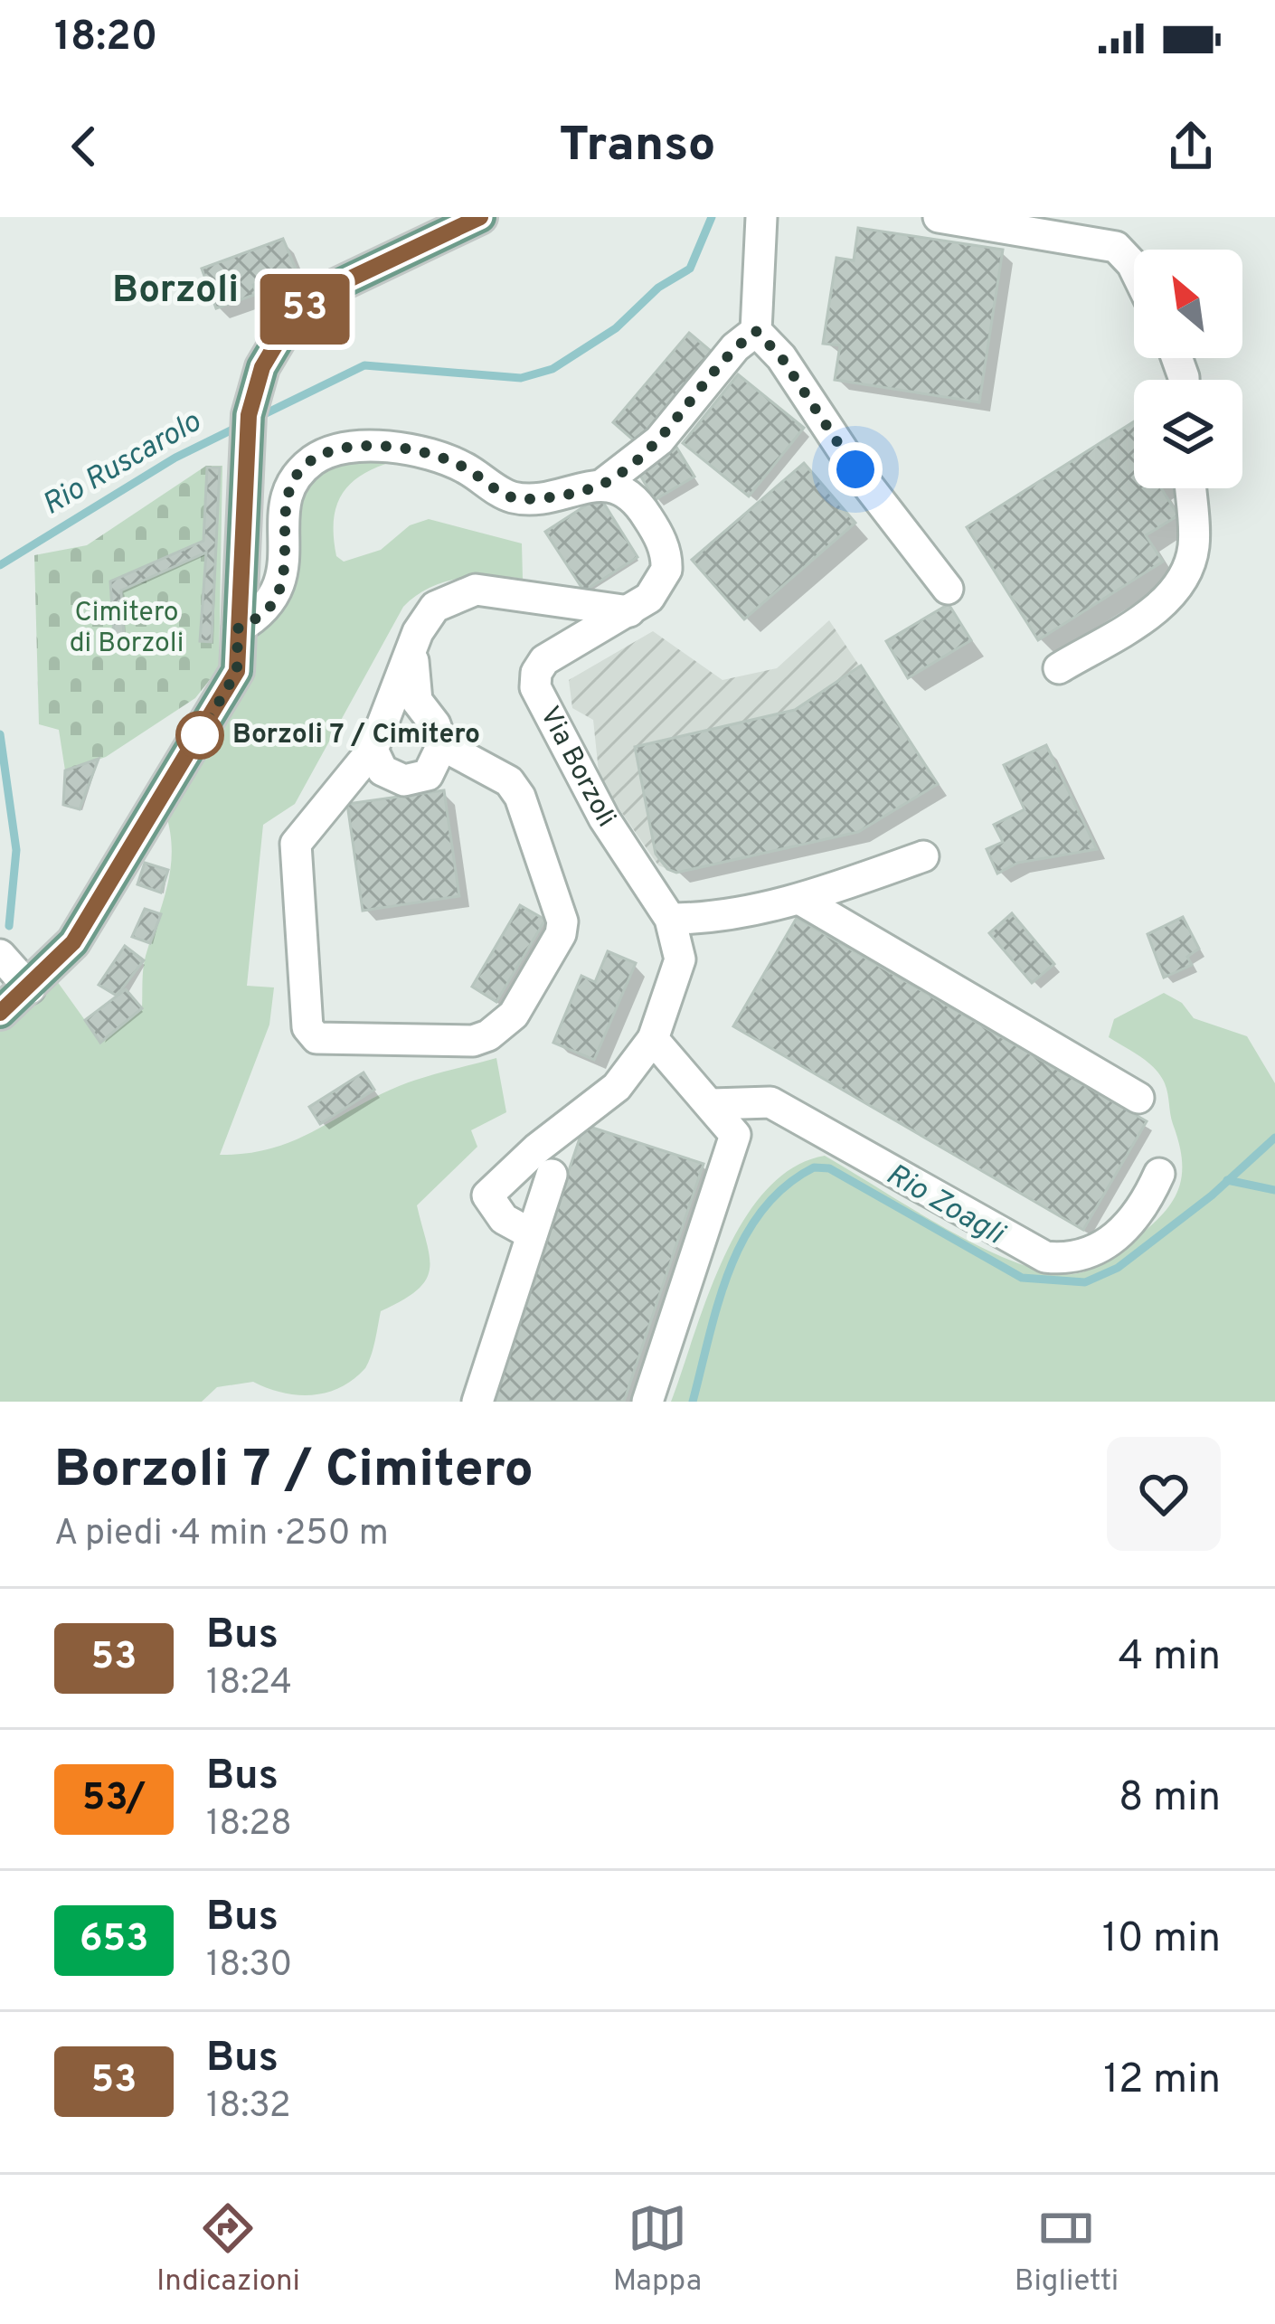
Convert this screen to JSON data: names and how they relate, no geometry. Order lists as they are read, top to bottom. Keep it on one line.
{"streets":{"street":["Via Borzoli"]},"districts":["Borzoli"],"water":["Rio Ruscarolo","Rio Zoagli"],"parks":["Cimitero di Borzoli"],"places":["Borzoli 7 / Cimitero"],"lines":["bus line 53"],"north":"top left","page":{"status":"18:20","header":"Transo","on_map":"53","heading":["Borzoli 7 / Cimitero","A piedi · 4 min · 250 m"],"list":[{"mark":"53","name":"Bus","note":"18:24","value":"4 min"},{"mark":"53/","name":"Bus","note":"18:28","value":"8 min"},{"mark":"653","name":"Bus","note":"18:30","value":"10 min"},{"mark":"53","name":"Bus","note":"18:32","value":"12 min"}],"tabs":["Indicazioni","Mappa","Biglietti"]}}
